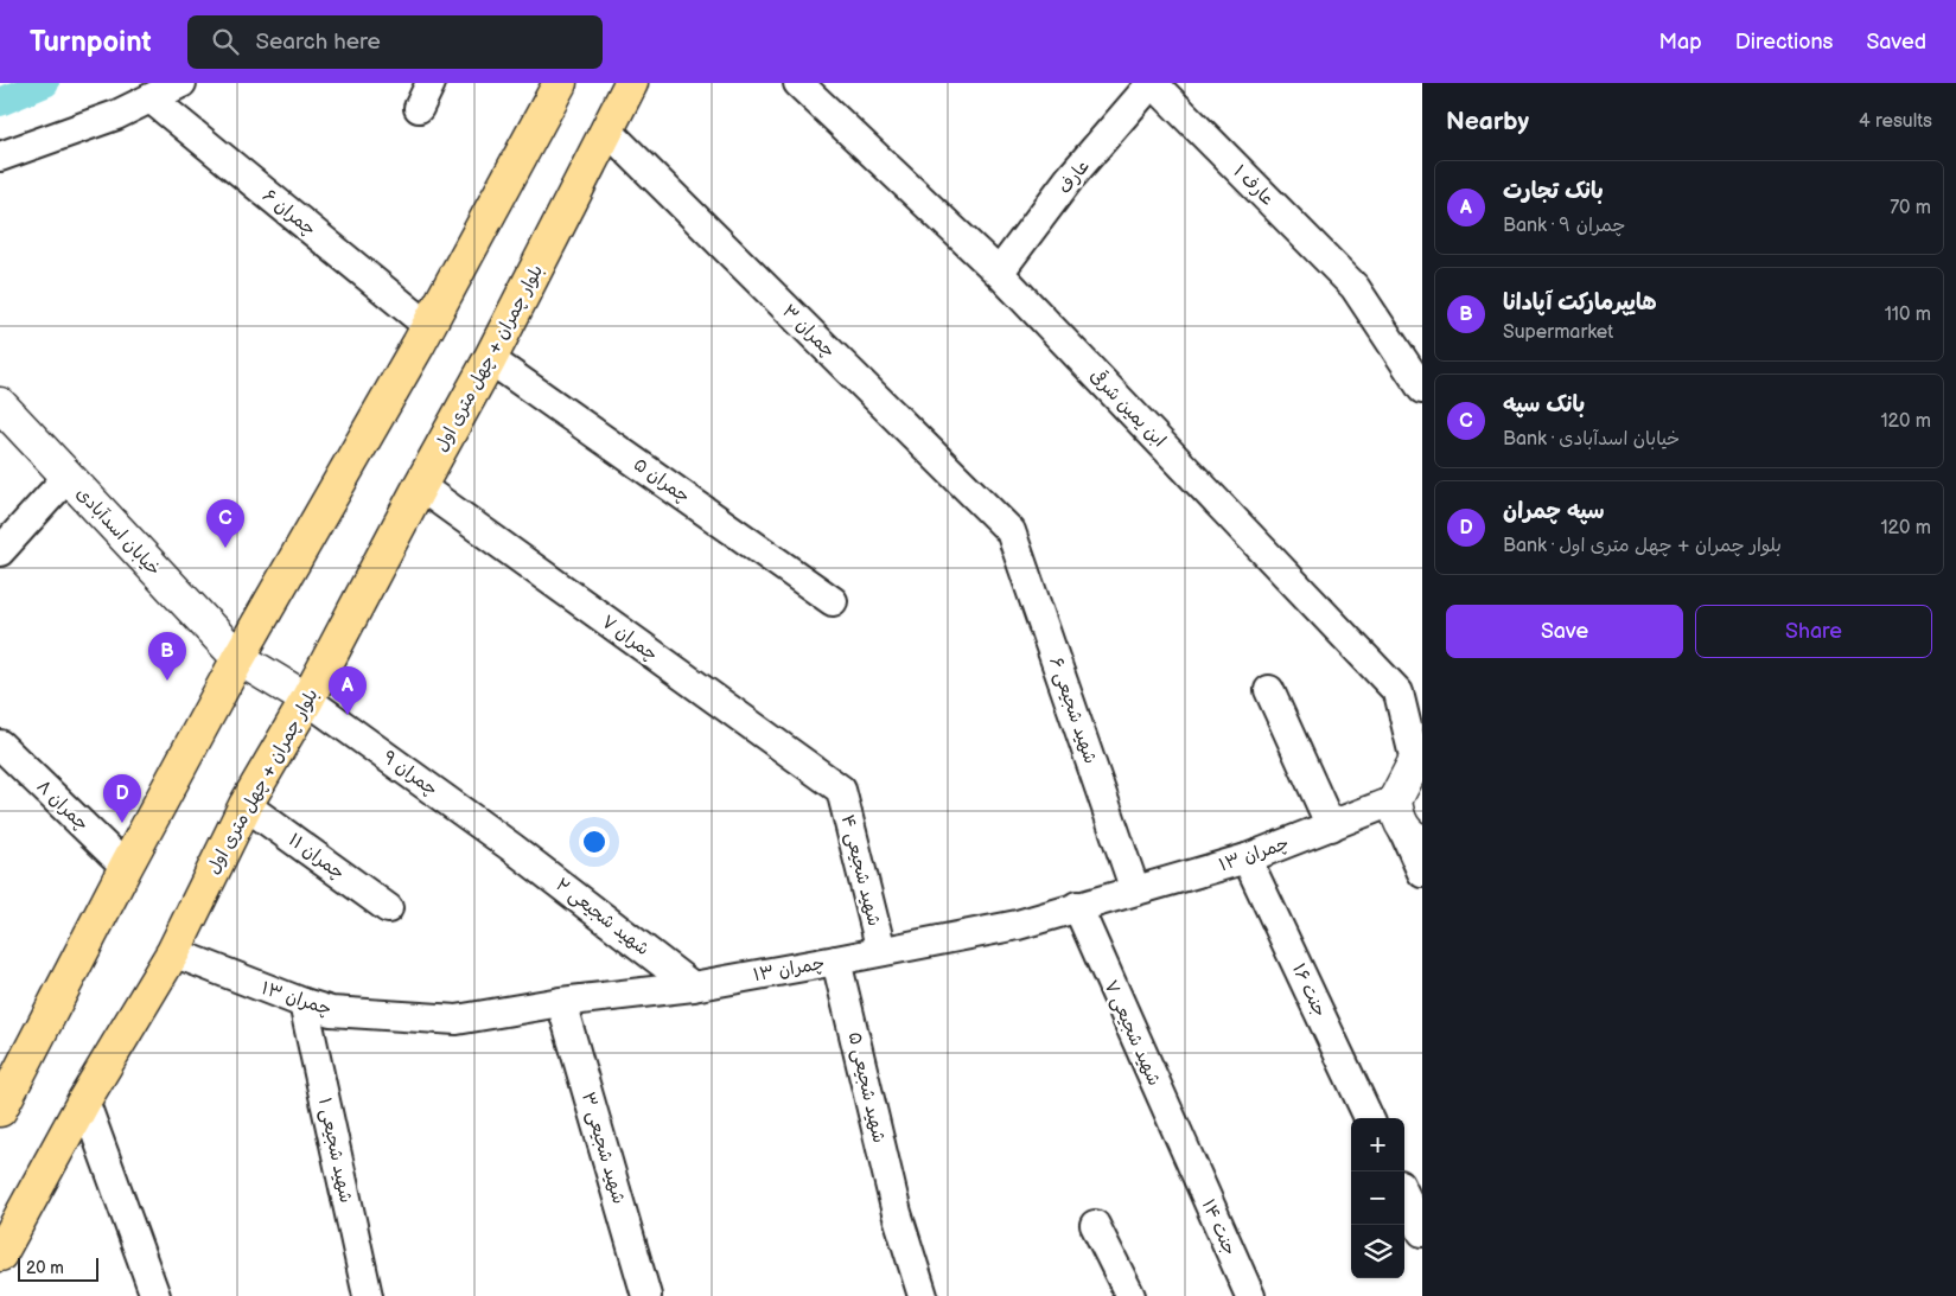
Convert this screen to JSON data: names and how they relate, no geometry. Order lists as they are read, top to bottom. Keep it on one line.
{"streets":{"main road":["بلوار چمران + چهل متری اول","خیابان اسدآبادی"],"street":["عارف","عارف ۱","چمران ۶","چمران ۳","ابن یمین شرقی","چمران ۵","چمران ۷","شهید شجیعی ۶","چمران ۹","چمران ۸","چمران ۱۳","چمران ۱۱","شهید شجیعی ۴","شهید شجیعی ۲","جنت ۱۶","شهید شجیعی ۷","شهید شجیعی ۵","شهید شجیعی ۳","شهید شجیعی ۱","جنت ۱۴"]},"crossings":[["عارف","عارف ۱"],["عارف","ابن یمین شرقی"],["چمران ۳","بلوار چمران + چهل متری اول"],["چمران ۳","شهید شجیعی ۶"],["بلوار چمران + چهل متری اول","چمران ۵"],["بلوار چمران + چهل متری اول","خیابان اسدآبادی"],["بلوار چمران + چهل متری اول","چمران ۷"],["بلوار چمران + چهل متری اول","چمران ۹"],["بلوار چمران + چهل متری اول","چمران ۱۳"],["بلوار چمران + چهل متری اول","چمران ۱۱"],["خیابان اسدآبادی","چمران ۹"],["چمران ۷","شهید شجیعی ۴"],["شهید شجیعی ۶","چمران ۱۳"],["چمران ۹","شهید شجیعی ۲"],["چمران ۱۳","شهید شجیعی ۴"],["چمران ۱۳","شهید شجیعی ۲"],["چمران ۱۳","جنت ۱۶"],["چمران ۱۳","شهید شجیعی ۷"],["چمران ۱۳","شهید شجیعی ۵"],["چمران ۱۳","شهید شجیعی ۳"],["چمران ۱۳","شهید شجیعی ۱"],["شهید شجیعی ۷","جنت ۱۴"]],"scale_bar":"20 m","page":{"header":"Turnpoint","search":"Search here","nav":["Map","Directions","Saved"],"heading":["Nearby","4 results"],"list":[{"mark":"A","name":"بانک تجارت","note":"Bank · چمران ۹","value":"70 m"},{"mark":"B","name":"هایپرمارکت آپادانا","note":"Supermarket","value":"110 m"},{"mark":"C","name":"بانک سپه","note":"Bank · خیابان اسدآبادی","value":"120 m"},{"mark":"D","name":"سپه چمران","note":"Bank · بلوار چمران + چهل متری اول","value":"120 m"}],"pins":["C","B","A","D"],"buttons":["Save","Share"],"map_buttons":["+","−"],"scale":"20 m"}}
